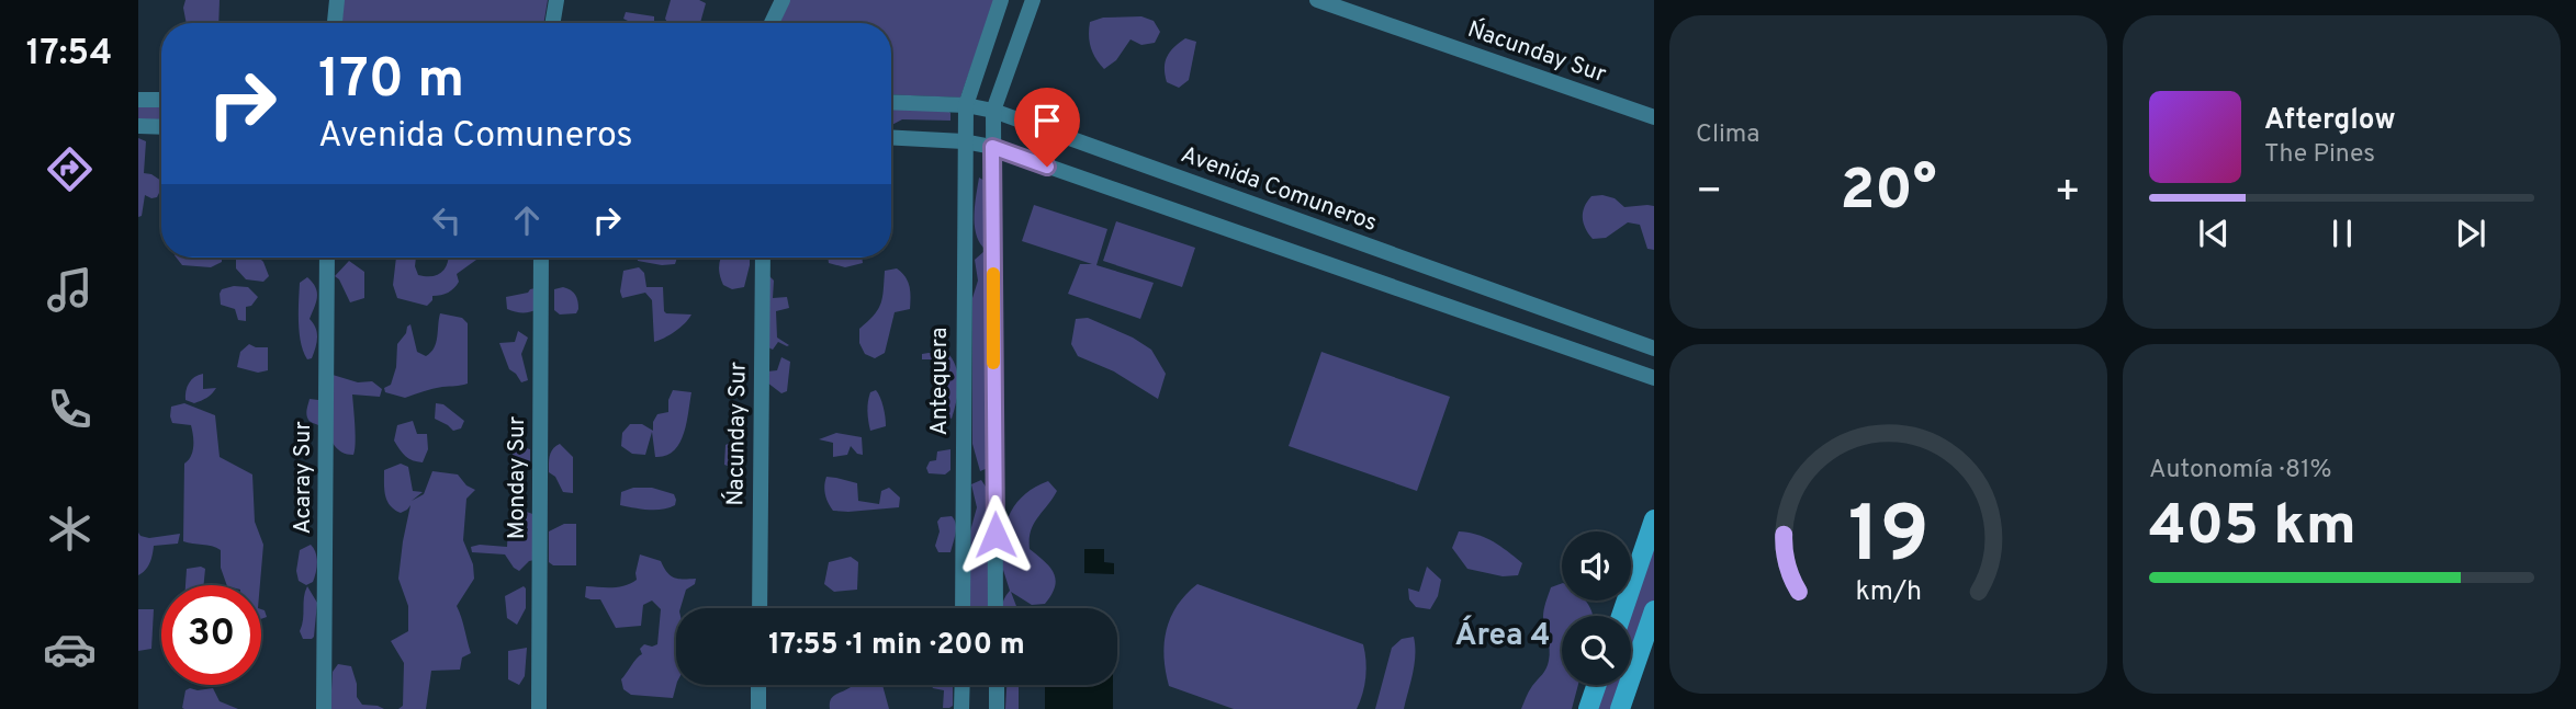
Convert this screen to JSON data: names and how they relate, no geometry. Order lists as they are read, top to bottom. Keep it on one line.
{"streets":{"street":["Ńacunday Sur","Avenida Comuneros","Antequera","Acaray Sur","Monday Sur"]},"crossings":[["Avenida Comuneros","Antequera"]],"districts":["Área 4"],"page":{"tabs":"17:54","tile":["Clima",["Autonomía · 81%","405 km"]],"turn":["170 m","Avenida Comuneros"],"song":["Afterglow","The Pines"],"heat":["−","20°","+"],"limit":"30","trip":"17:55 · 1 min · 200 m","gauge":["19","km/h"]}}
